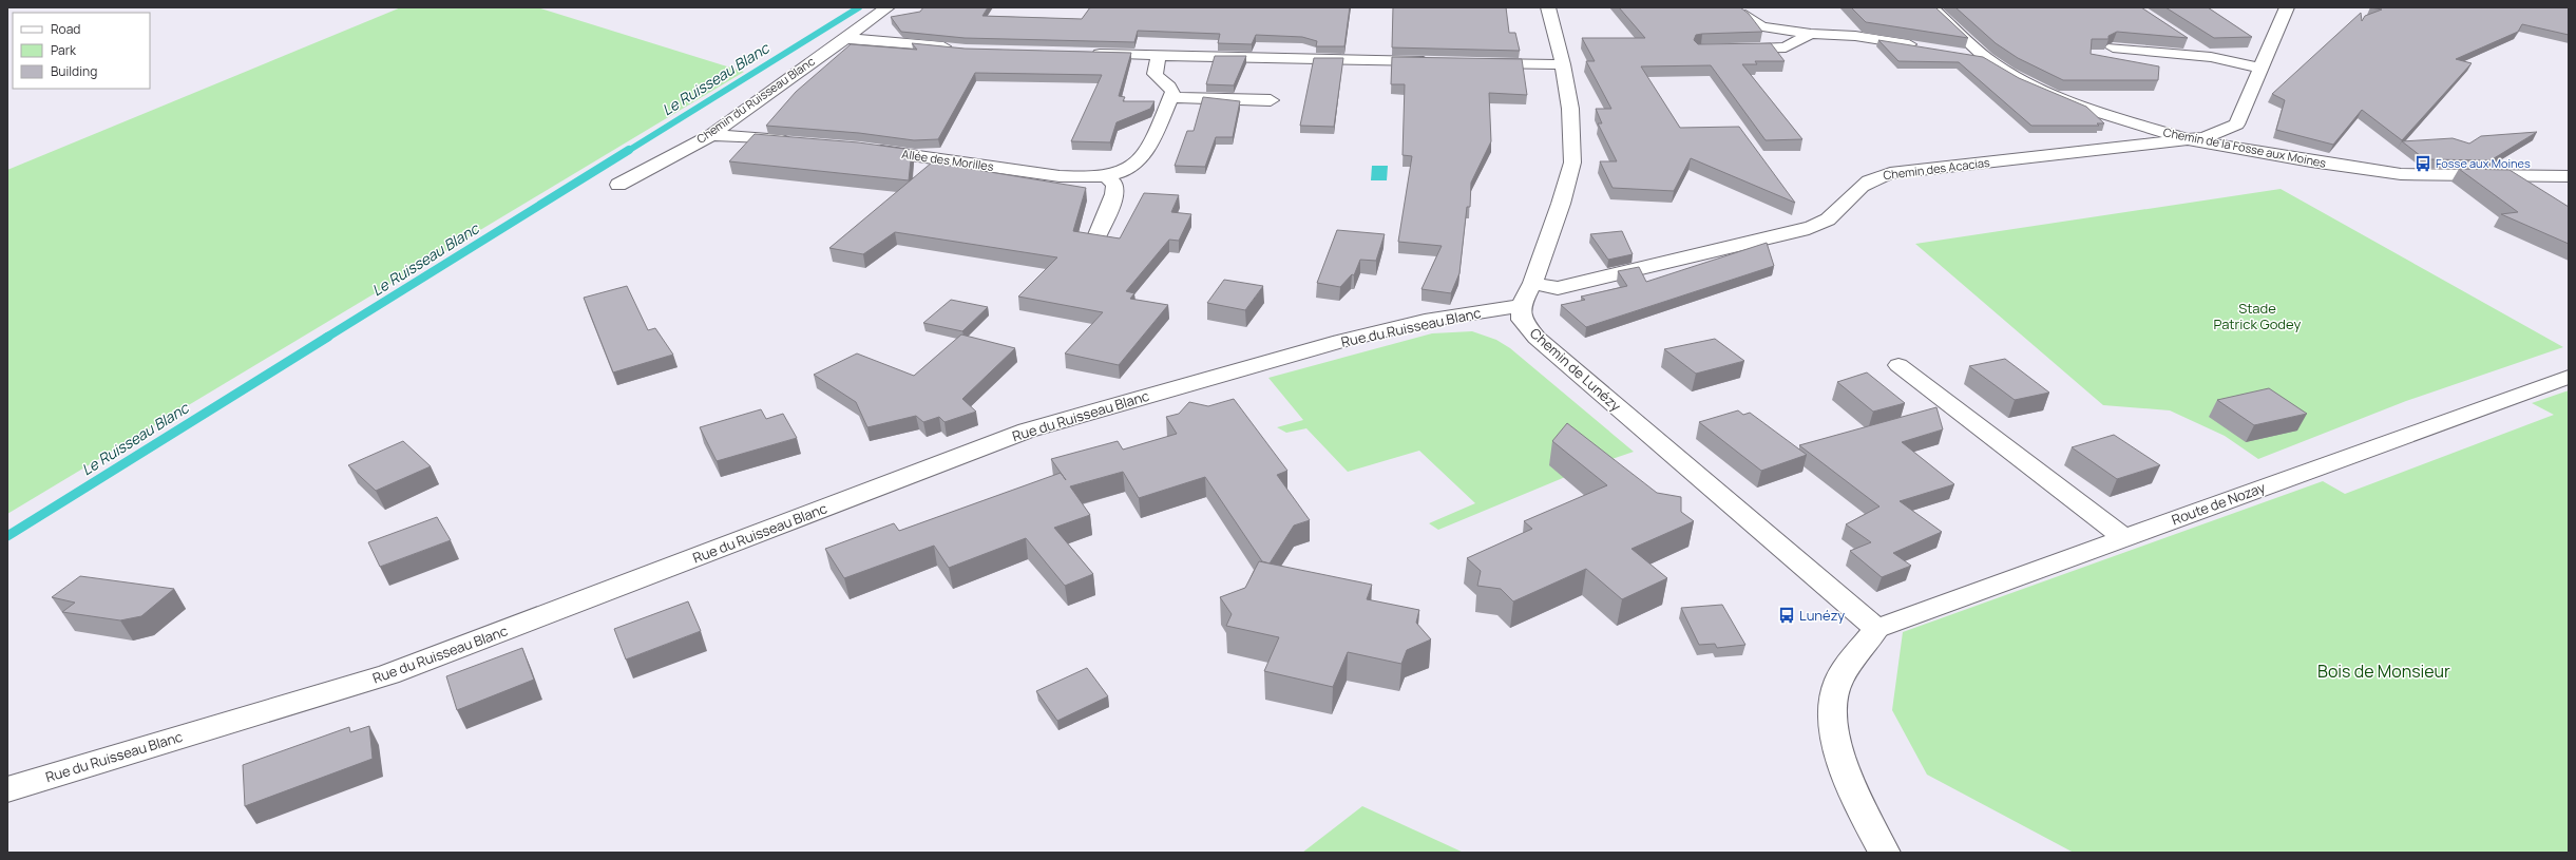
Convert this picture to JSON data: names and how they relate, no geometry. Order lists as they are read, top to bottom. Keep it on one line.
{"streets":{"street":["Chemin du Ruisseau Blanc","Chemin de la Fosse aux Moines","Allée des Morilles","Chemin des Acacias","Rue du Ruisseau Blanc","Chemin de Lunézy","Route de Nozay"]},"crossings":[["Chemin de la Fosse aux Moines","Chemin des Acacias"],["Rue du Ruisseau Blanc","Chemin de Lunézy"],["Chemin de Lunézy","Route de Nozay"]],"water":["Le Ruisseau Blanc"],"parks":["Stade Patrick Godey","Bois de Monsieur"],"places":{"bus stop":["Fosse aux Moines","Lunézy"]},"legend":["Road","Park","Building"]}
